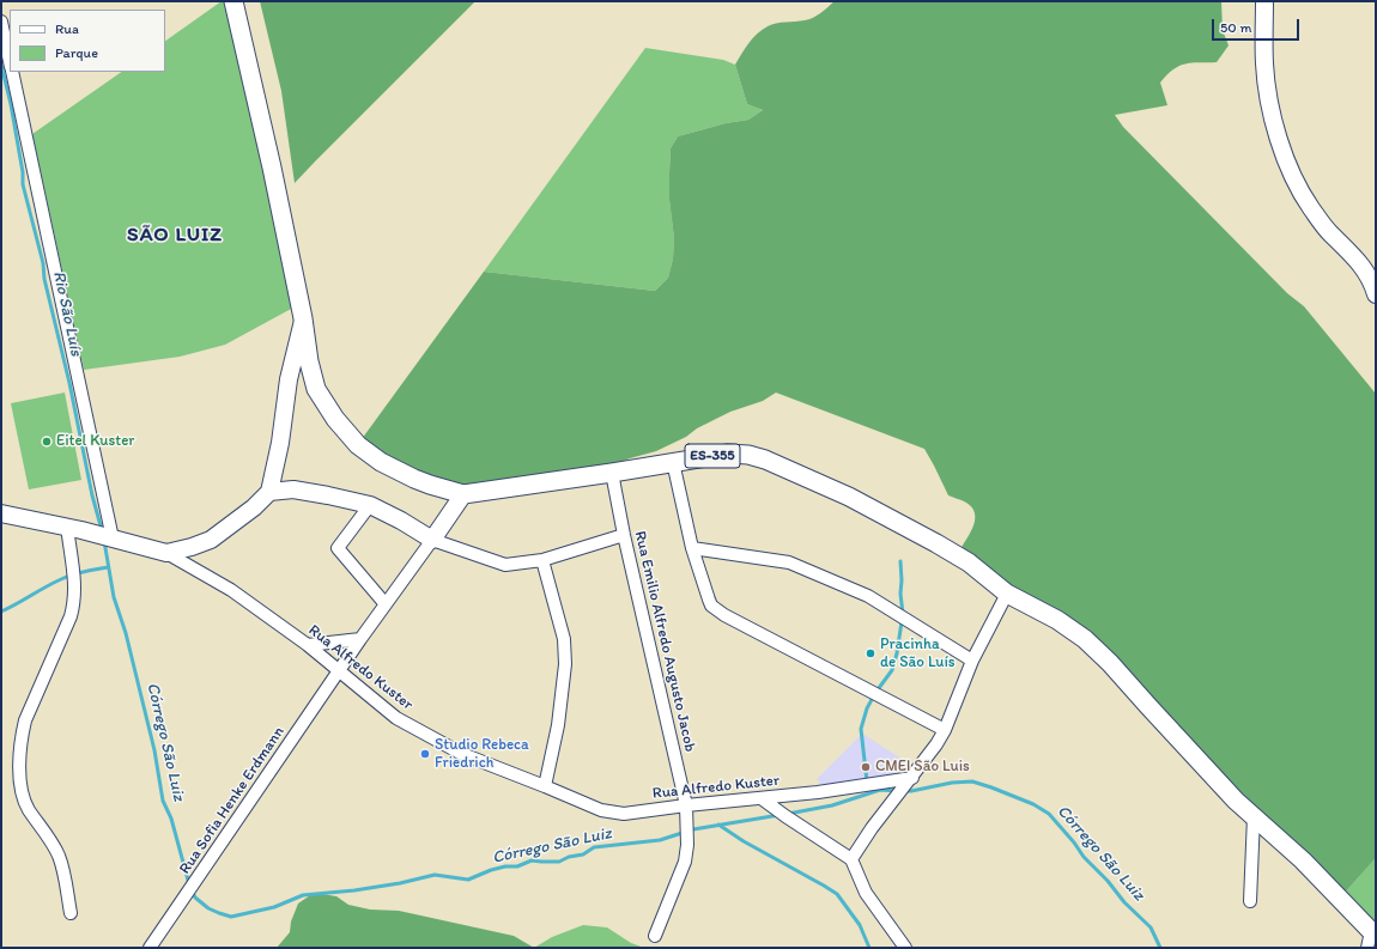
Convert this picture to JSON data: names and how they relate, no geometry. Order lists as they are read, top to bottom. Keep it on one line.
{"streets":{"main road":["ES-355"],"street":["Rua Emilio Alfredo Augusto Jacob","Rua Alfredo Kuster","Rua Sofia Henke Erdmann"]},"crossings":[["ES-355","Rua Emilio Alfredo Augusto Jacob"],["Rua Emilio Alfredo Augusto Jacob","Rua Alfredo Kuster"],["Rua Alfredo Kuster","Rua Sofia Henke Erdmann"]],"districts":["SÃO LUIZ"],"water":["Rio São Luís","Córrego São Luiz"],"places":["Eitel Kuster","Pracinha de São Luís","Studio Rebeca Friedrich","CMEI São Luis"],"legend":["Rua","Parque"],"scale_bar":"50 m"}
